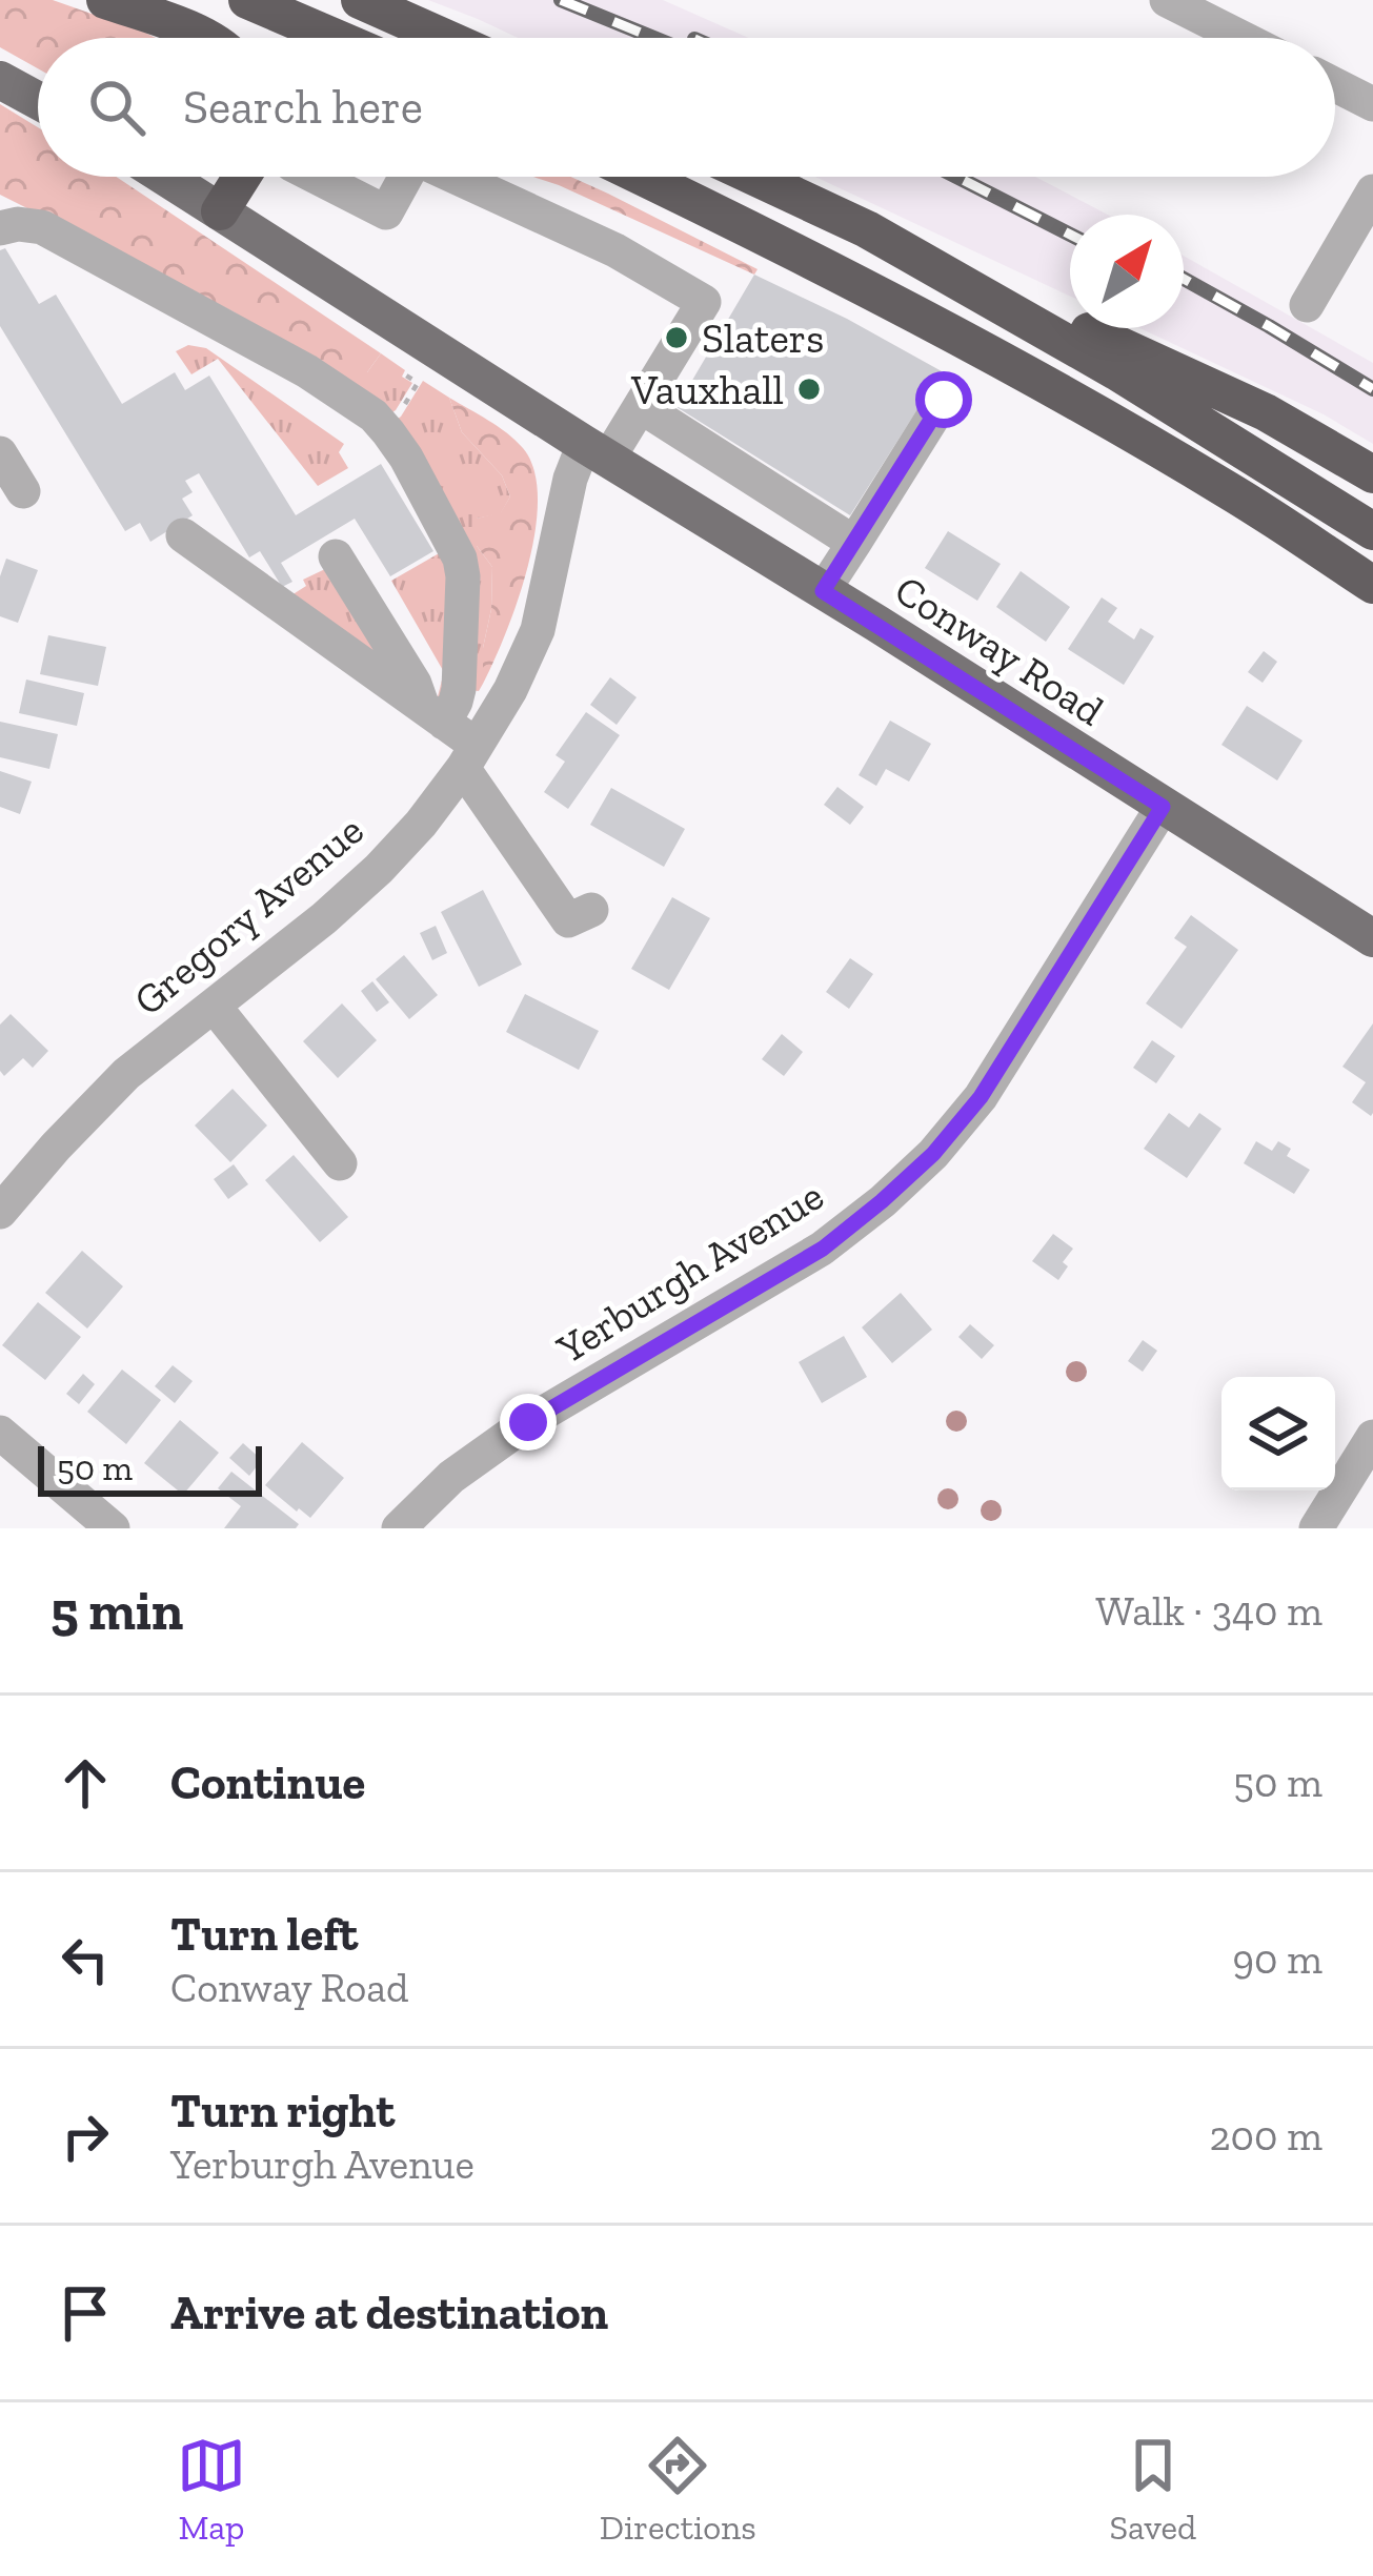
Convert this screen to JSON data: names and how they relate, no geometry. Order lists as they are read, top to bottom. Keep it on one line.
{"streets":{"main road":["Conway Road"],"street":["Gregory Avenue","Yerburgh Avenue"]},"crossings":[["Conway Road","Gregory Avenue"],["Conway Road","Yerburgh Avenue"]],"places":["Slaters","Vauxhall"],"scale_bar":"50 m","north":"top right","page":{"search":"Search here","scale":"50 m","heading":["5 min","Walk · 340 m"],"list":[["Continue","50 m"],["Turn left","Conway Road","90 m"],["Turn right","Yerburgh Avenue","200 m"],"Arrive at destination"],"nav":["Map","Directions","Saved"]}}
